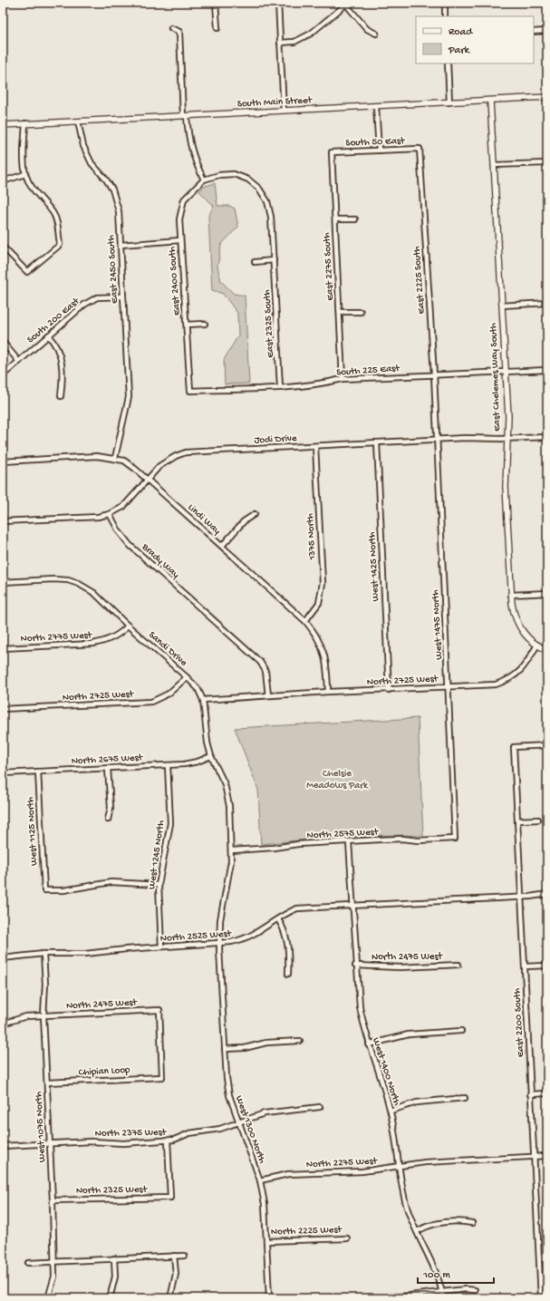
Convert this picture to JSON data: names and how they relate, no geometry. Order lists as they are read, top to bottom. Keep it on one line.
{"streets":{"street":["South Main Street","South 50 East","East 2275 South","East 2450 South","East 2225 South","East 2400 South","South 200 East","East 2325 South","South 225 East","East Chelemes Way South","Jodi Drive","Lindi Way","1375 North","Brady Way","West 1425 North","West 1475 North","North 2775 West","Sandi Drive","North 2725 West","North 2675 West","West 1125 North","North 2575 West","West 1245 North","North 2525 West","North 2475 West","East 2200 South","Chipian Loop","West 1400 North","West 1075 North","West 1300 North","North 2375 West","North 2275 West","North 2325 West","North 2225 West"]},"crossings":[["South Main Street","East 2450 South"],["South Main Street","East Chelemes Way South"],["South 50 East","East 2275 South"],["South 50 East","East 2225 South"],["East 2275 South","South 225 East"],["East 2450 South","South 200 East"],["East 2450 South","Lindi Way"],["East 2225 South","South 225 East"],["East 2225 South","West 1475 North"],["East 2400 South","East 2325 South"],["East 2400 South","South 225 East"],["East 2325 South","South 225 East"],["South 225 East","East Chelemes Way South"],["East Chelemes Way South","Jodi Drive"],["East Chelemes Way South","North 2725 West"],["Jodi Drive","Lindi Way"],["Jodi Drive","1375 North"],["Jodi Drive","Brady Way"],["Jodi Drive","West 1425 North"],["Jodi Drive","West 1475 North"],["Lindi Way","1375 North"],["Lindi Way","North 2725 West"],["West 1425 North","North 2725 West"],["West 1475 North","North 2725 West"],["West 1475 North","North 2575 West"],["North 2775 West","Sandi Drive"],["Sandi Drive","North 2725 West"],["Sandi Drive","West 1300 North"],["North 2675 West","West 1125 North"],["North 2675 West","West 1245 North"],["North 2675 West","West 1300 North"],["West 1125 North","West 1245 North"],["North 2575 West","West 1400 North"],["North 2575 West","West 1300 North"],["West 1245 North","North 2525 West"],["North 2525 West","East 2200 South"],["North 2525 West","West 1400 North"],["North 2525 West","West 1075 North"],["North 2525 West","West 1300 North"],["North 2475 West","Chipian Loop"],["North 2475 West","West 1400 North"],["North 2475 West","West 1075 North"],["East 2200 South","North 2275 West"],["Chipian Loop","West 1075 North"],["West 1400 North","North 2275 West"],["West 1075 North","North 2375 West"],["West 1075 North","North 2325 West"],["West 1300 North","North 2375 West"],["West 1300 North","North 2275 West"],["West 1300 North","North 2225 West"],["North 2375 West","North 2325 West"]],"parks":["Chelsie Meadows Park"],"legend":["Road","Park"],"scale_bar":"100 m"}
